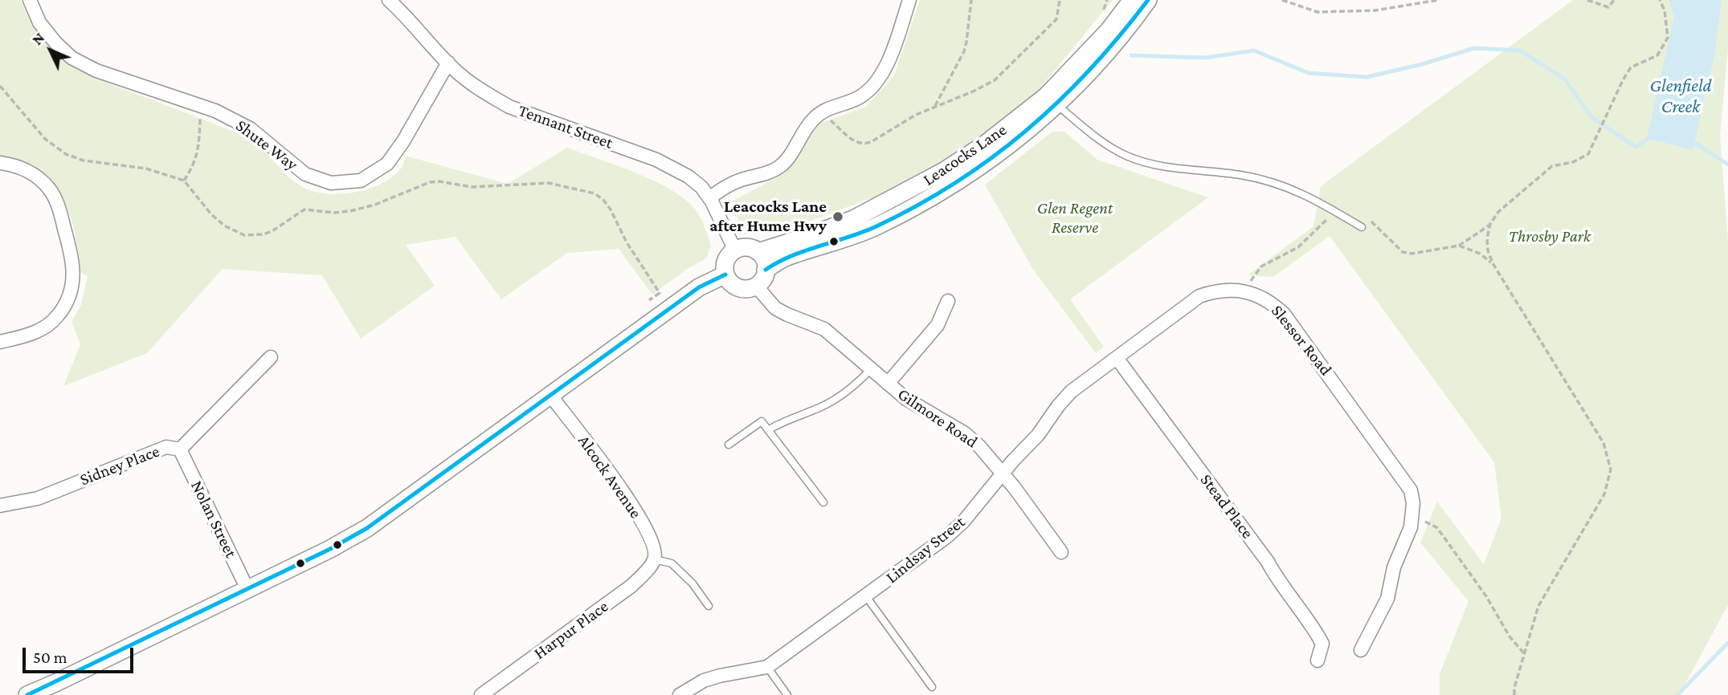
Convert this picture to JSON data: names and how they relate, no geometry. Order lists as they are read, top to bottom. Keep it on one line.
{"streets":{"street":["Tennant Street","Shute Way","Leacocks Lane","Slessor Road","Gilmore Road","Sidney Place","Alcock Avenue","Stead Place","Nolan Street","Lindsay Street","Harpur Place"]},"crossings":[["Tennant Street","Shute Way"],["Tennant Street","Leacocks Lane"],["Tennant Street","Gilmore Road"],["Leacocks Lane","Gilmore Road"],["Slessor Road","Gilmore Road"],["Slessor Road","Stead Place"],["Slessor Road","Lindsay Street"],["Gilmore Road","Lindsay Street"],["Sidney Place","Nolan Street"],["Alcock Avenue","Harpur Place"]],"water":["Glenfield Creek"],"parks":["Glen Regent Reserve","Throsby Park"],"places":["Leacocks Lane after Hume Hwy"],"scale_bar":"50 m","north":"top left"}
